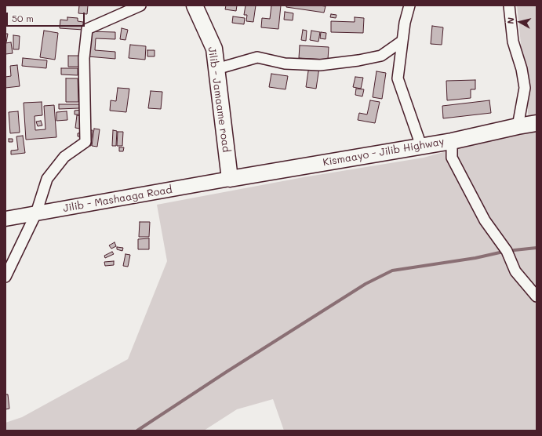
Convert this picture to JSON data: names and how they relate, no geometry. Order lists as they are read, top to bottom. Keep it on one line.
{"streets":{"main road":["Jilib - Jamaame road","Kismaayo - Jilib Highway","Jilib - Mashaaga Road"]},"crossings":[["Jilib - Jamaame road","Kismaayo - Jilib Highway"],["Jilib - Jamaame road","Jilib - Mashaaga Road"],["Kismaayo - Jilib Highway","Jilib - Mashaaga Road"]],"scale_bar":"50 m","north":"left"}
